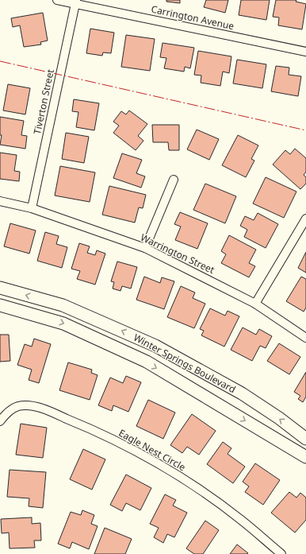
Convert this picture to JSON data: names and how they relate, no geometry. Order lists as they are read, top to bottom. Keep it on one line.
{"streets":{"street":["Carrington Avenue","Tiverton Street","Warrington Street","Winter Springs Boulevard","Eagle Nest Circle"]},"crossings":[["Carrington Avenue","Tiverton Street"],["Tiverton Street","Warrington Street"]]}
